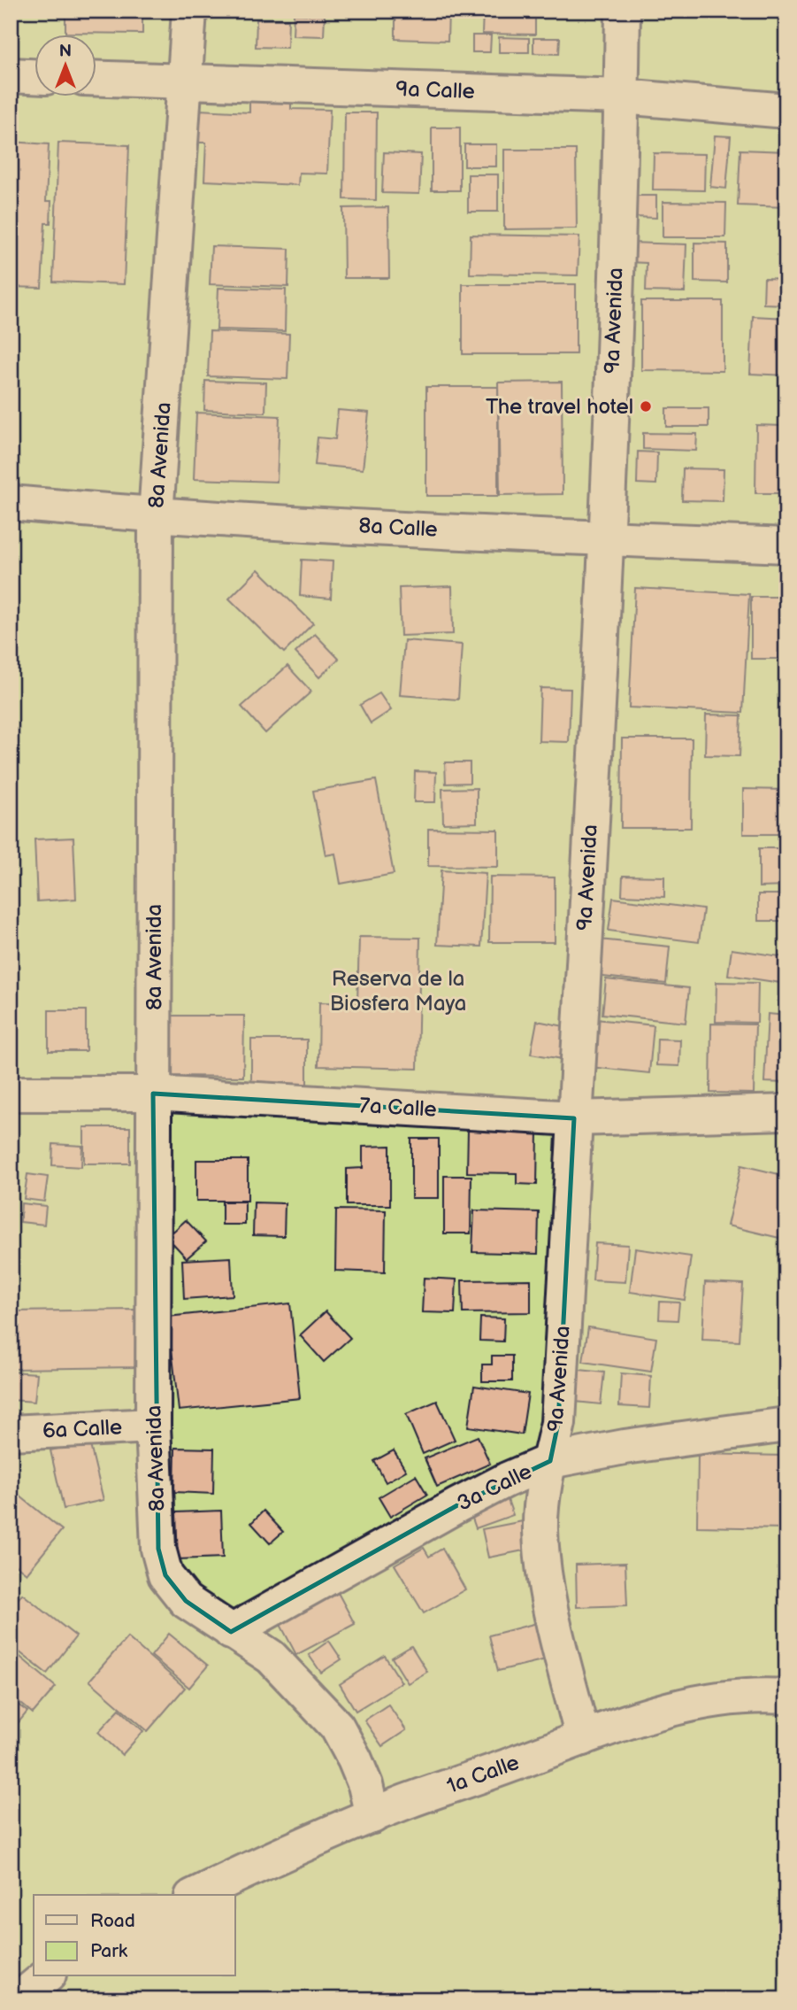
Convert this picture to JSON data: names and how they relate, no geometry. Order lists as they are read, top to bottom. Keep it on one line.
{"streets":{"street":["9a Calle","9a Avenida","8a Avenida","8a Calle","7a Calle","6a Calle","3a Calle","1a Calle"]},"crossings":[["9a Calle","9a Avenida"],["9a Calle","8a Avenida"],["9a Avenida","8a Calle"],["9a Avenida","7a Calle"],["9a Avenida","3a Calle"],["9a Avenida","1a Calle"],["8a Avenida","8a Calle"],["8a Avenida","7a Calle"],["8a Avenida","6a Calle"],["8a Avenida","3a Calle"],["8a Avenida","1a Calle"]],"parks":["Reserva de la Biosfera Maya"],"places":["The travel hotel"],"legend":["Road","Park"],"north":"top"}
